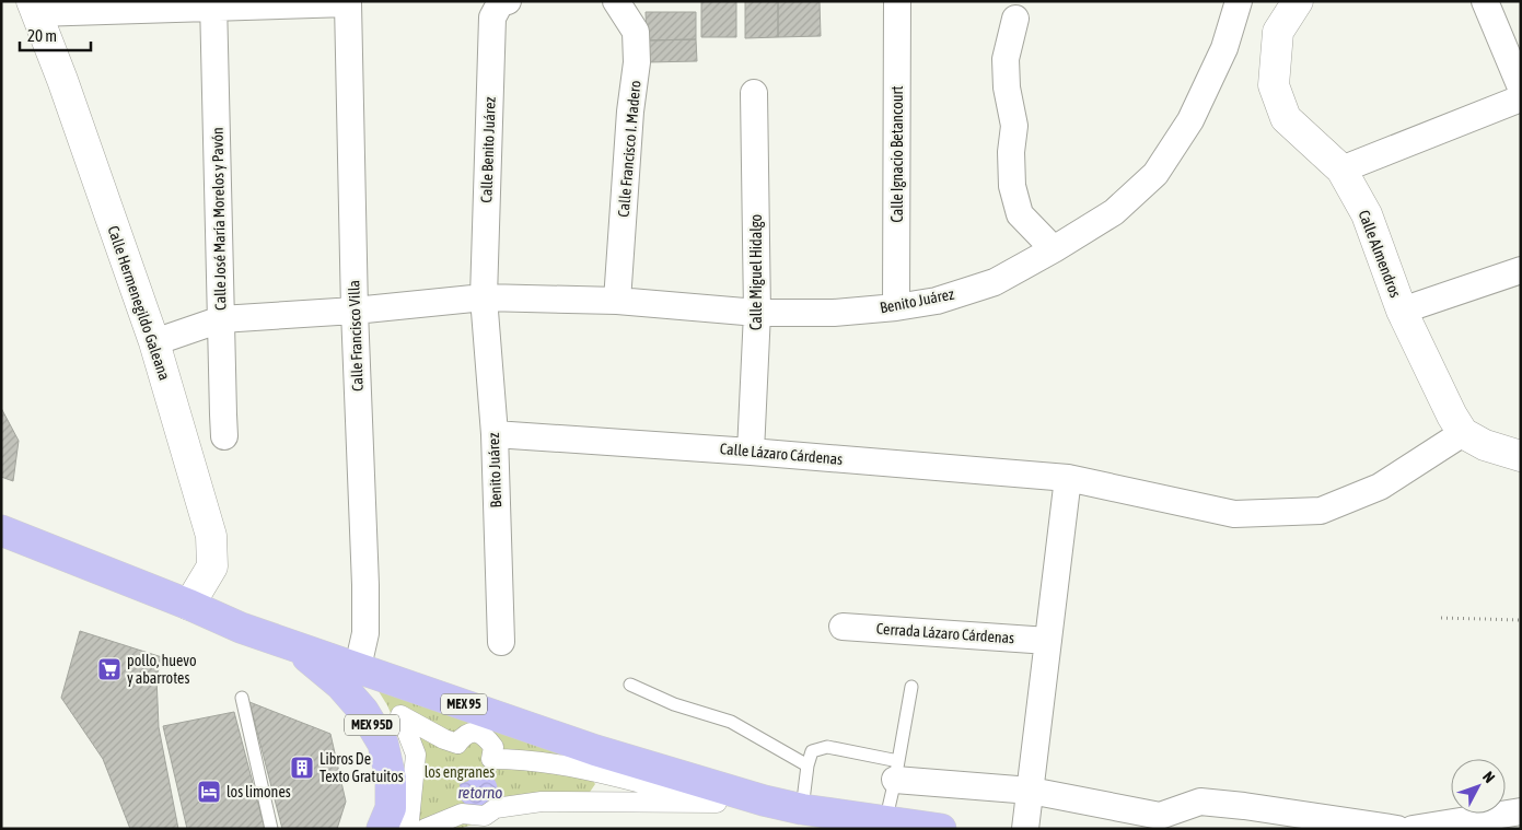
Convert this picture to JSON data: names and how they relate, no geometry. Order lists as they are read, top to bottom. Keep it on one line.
{"streets":{"highway":["MEX 95","MEX 95D"],"street":["Calle Francisco I. Madero","Calle Benito Juárez","Calle Ignacio Betancourt","Calle José María Morelos y Pavón","Calle Almendros","Calle Miguel Hidalgo","Benito Juárez","Calle Hermenegildo Galeana","Calle Francisco Villa","Calle Lázaro Cárdenas","Cerrada Lázaro Cárdenas"]},"crossings":[["Calle Francisco I. Madero","Benito Juárez"],["Calle Benito Juárez","Benito Juárez"],["Calle Ignacio Betancourt","Benito Juárez"],["Calle José María Morelos y Pavón","Benito Juárez"],["Calle Almendros","Calle Lázaro Cárdenas"],["Calle Miguel Hidalgo","Benito Juárez"],["Calle Miguel Hidalgo","Calle Lázaro Cárdenas"],["Benito Juárez","Calle Hermenegildo Galeana"],["Benito Juárez","Calle Francisco Villa"],["Benito Juárez","Calle Lázaro Cárdenas"],["Calle Hermenegildo Galeana","MEX 95"],["Calle Francisco Villa","MEX 95"],["MEX 95","MEX 95D"]],"water":["retorno"],"parks":["los engranes"],"places":{"supermarket":["pollo, huevo y abarrotes"],"building":["Libros De Texto Gratuitos"],"hotel":["los limones"]},"scale_bar":"20 m","north":"top right"}
